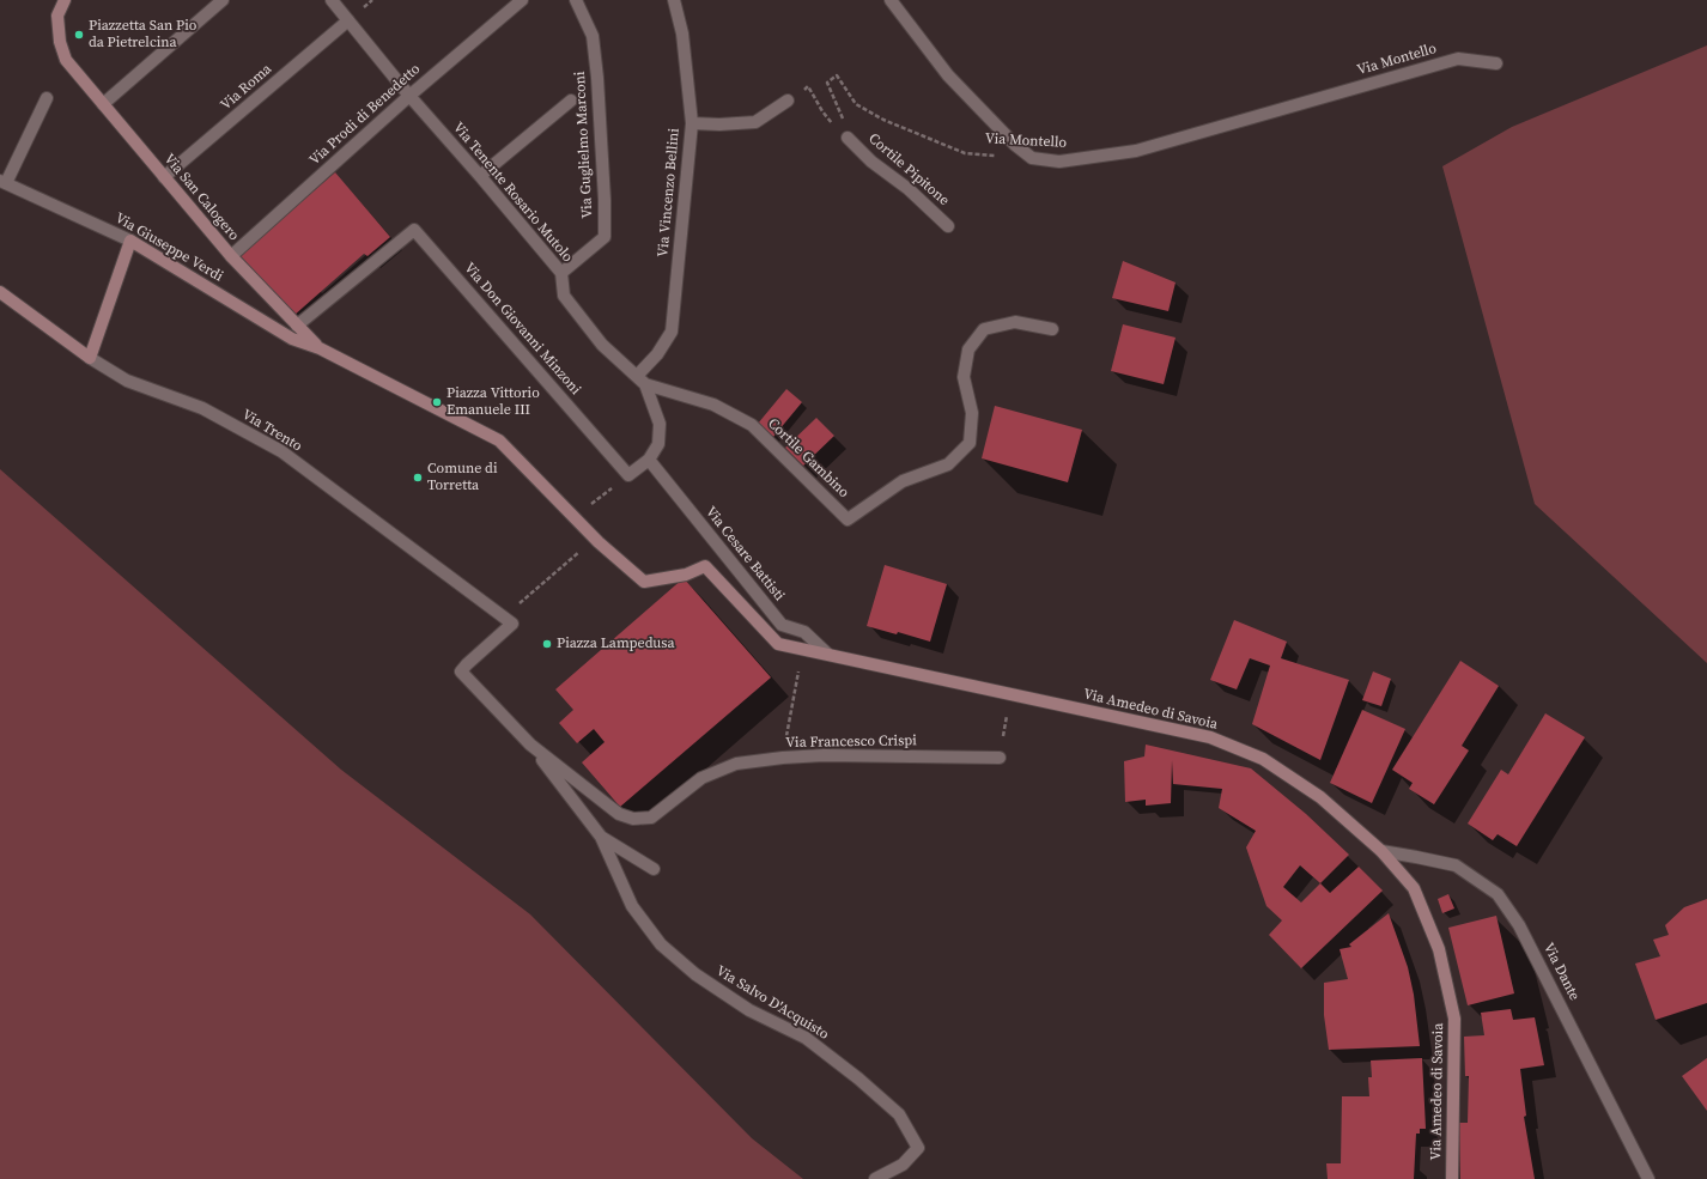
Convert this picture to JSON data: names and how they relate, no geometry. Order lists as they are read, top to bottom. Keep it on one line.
{"streets":{"street":["Via Montello","Via Roma","Via Prodi di Benedetto","Via Guglielmo Marconi","Cortile Pipitone","Via Tenente Rosario Mutolo","Via Vincenzo Bellini","Via San Calogero","Via Giuseppe Verdi","Via Don Giovanni Minzoni","Via Trento","Cortile Gambino","Via Cesare Battisti","Via Amedeo di Savoia","Via Francesco Crispi","Via Dante","Via Salvo D'Acquisto"]},"crossings":[["Via Montello","Cortile Pipitone"],["Via Roma","Via Tenente Rosario Mutolo"],["Via Roma","Via San Calogero"],["Via Prodi di Benedetto","Via Tenente Rosario Mutolo"],["Via Prodi di Benedetto","Via San Calogero"],["Via Guglielmo Marconi","Via Tenente Rosario Mutolo"],["Via Tenente Rosario Mutolo","Via Vincenzo Bellini"],["Via Tenente Rosario Mutolo","Via Don Giovanni Minzoni"],["Via Tenente Rosario Mutolo","Cortile Gambino"],["Via Tenente Rosario Mutolo","Via Cesare Battisti"],["Via Vincenzo Bellini","Cortile Gambino"],["Via San Calogero","Via Giuseppe Verdi"],["Via San Calogero","Via Don Giovanni Minzoni"],["Via Trento","Via Francesco Crispi"],["Via Cesare Battisti","Via Amedeo di Savoia"],["Via Amedeo di Savoia","Via Dante"]],"places":["Piazzetta San Pio da Pietrelcina","Piazza Vittorio Emanuele III","Comune di Torretta","Piazza Lampedusa"]}
